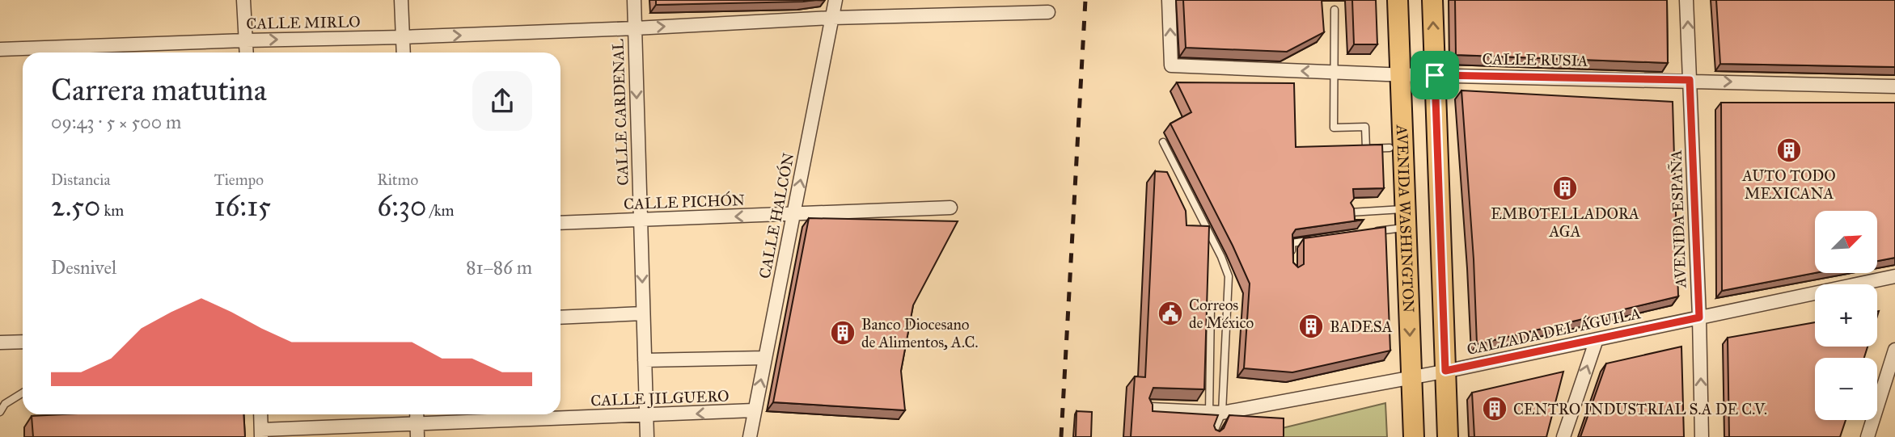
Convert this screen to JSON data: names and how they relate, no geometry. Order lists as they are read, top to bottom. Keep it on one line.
{"streets":{"main road":["AVENIDA WASHINGTON"],"street":["CALLE MIRLO","CALLE RUSIA","CALLE CARDENAL","CALLE PICHÓN","CALLE HALCÓN","AVENIDA ESPAÑA","CALZADA DEL ÁGUILA","CALLE JILGUERO"]},"crossings":[["CALLE MIRLO","CALLE CARDENAL"],["CALLE MIRLO","CALLE HALCÓN"],["CALLE RUSIA","AVENIDA WASHINGTON"],["CALLE RUSIA","AVENIDA ESPAÑA"],["CALLE CARDENAL","CALLE PICHÓN"],["CALLE CARDENAL","CALLE JILGUERO"],["CALLE PICHÓN","CALLE HALCÓN"],["CALLE HALCÓN","CALLE JILGUERO"],["AVENIDA WASHINGTON","CALZADA DEL ÁGUILA"],["AVENIDA ESPAÑA","CALZADA DEL ÁGUILA"]],"one_way":["CALLE MIRLO","CALLE CARDENAL","CALLE PICHÓN","CALLE HALCÓN","AVENIDA ESPAÑA"],"places":{"building":["AUTO TODO MEXICANA","EMBOTELLADORA AGA","BADESA","Banco Diocesano de Alimentos, A.C.","CENTRO INDUSTRIAL S.A DE C.V."],"public building":["Correos de México"]},"north":"top right","page":{"heading":["Carrera matutina","09:43 · 5 × 500 m"],"stats":[["Distancia","2.50 km"],["Tiempo","16:15"],["Ritmo","6:30 /km"]],"map_buttons":["+","−"],"chart":["Desnivel","81–86 m"]}}
